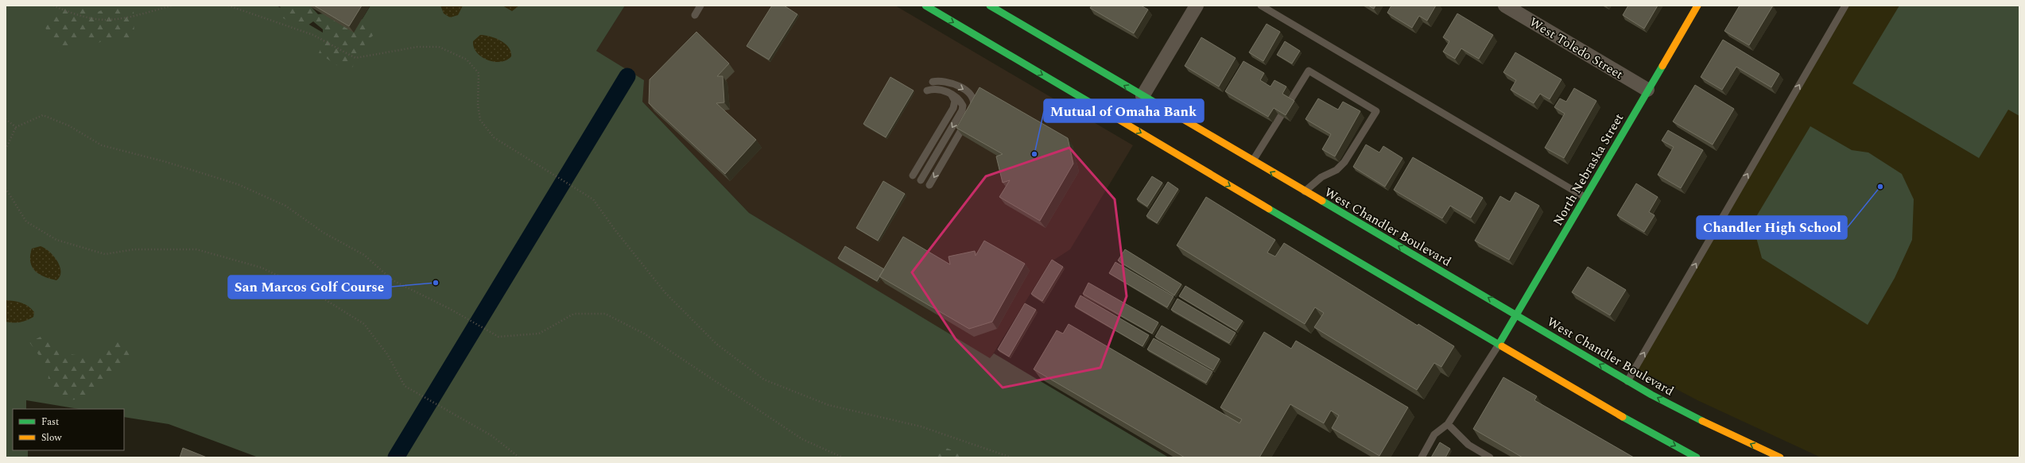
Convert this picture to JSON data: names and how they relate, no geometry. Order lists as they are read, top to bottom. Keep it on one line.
{"streets":{"main road":["North Nebraska Street","West Chandler Boulevard"],"street":["West Toledo Street"]},"crossings":[["West Toledo Street","North Nebraska Street"],["North Nebraska Street","West Chandler Boulevard"]],"places":["Mutual of Omaha Bank","Chandler High School","San Marcos Golf Course"],"legend":["Fast","Slow"]}
